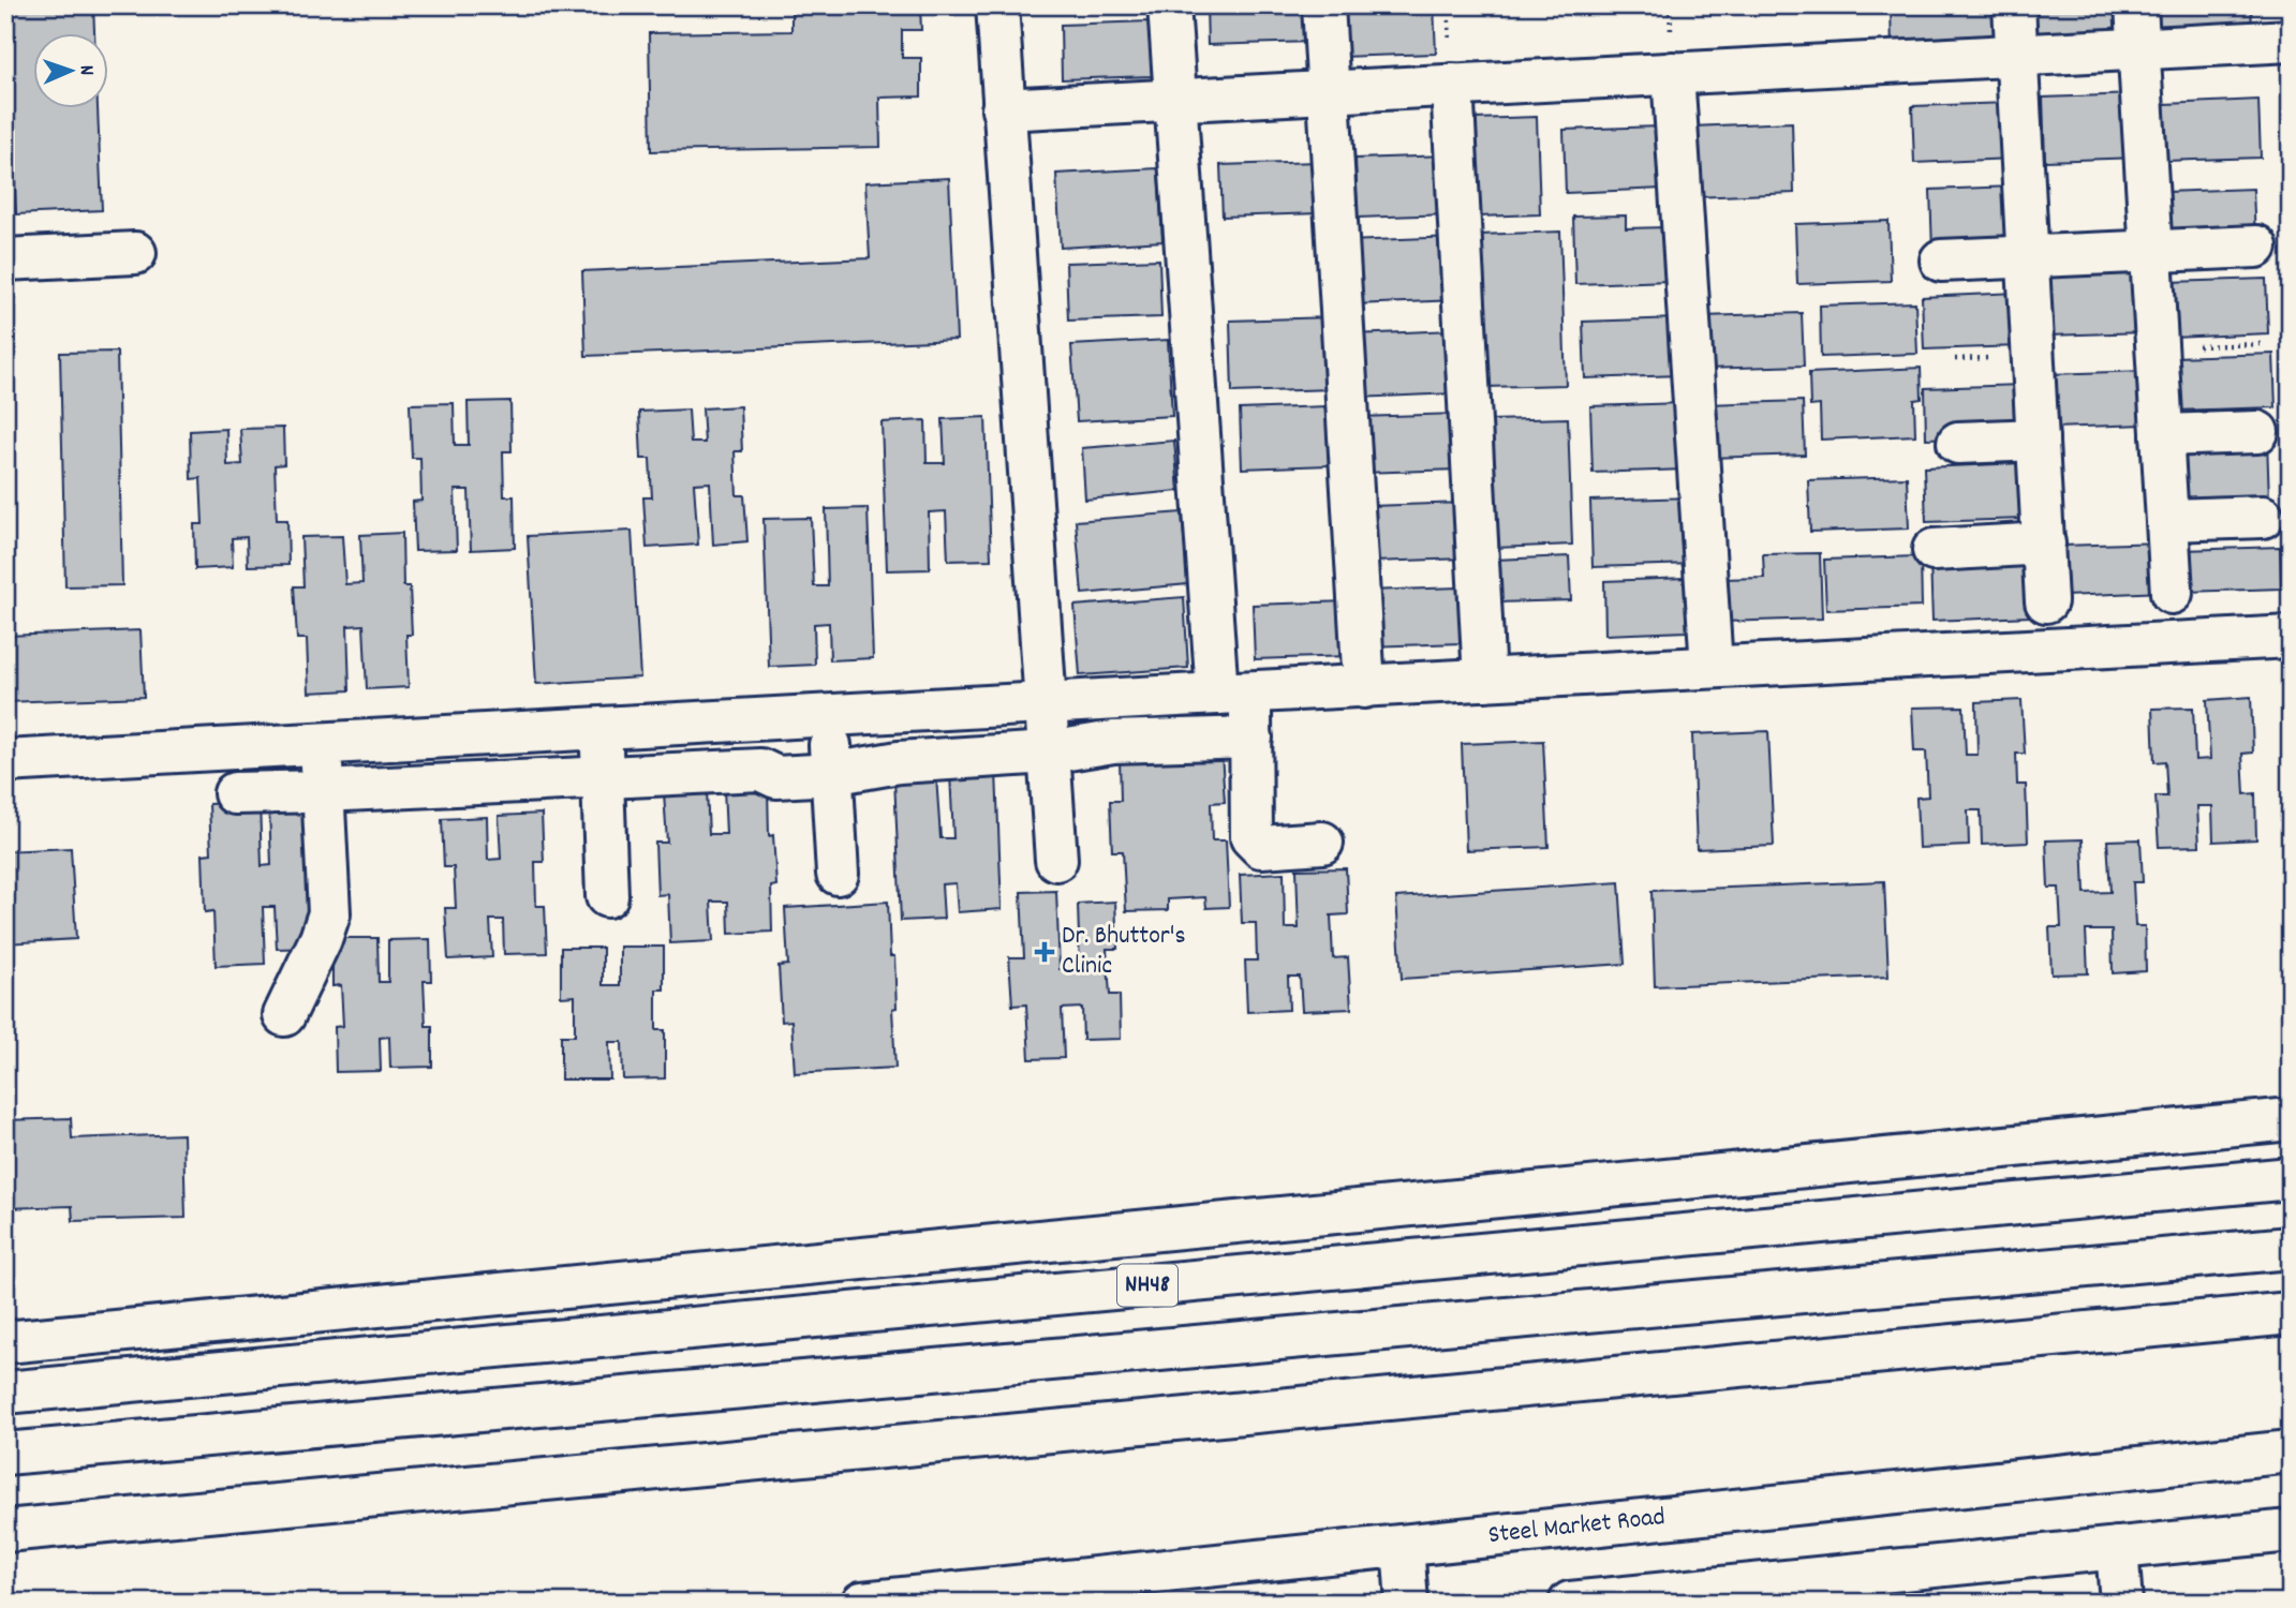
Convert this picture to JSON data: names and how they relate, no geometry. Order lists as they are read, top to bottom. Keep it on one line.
{"streets":{"main road":["NH48","Steel Market Road"]},"places":{"health":["Dr. Bhuttor's Clinic"]},"north":"right"}
